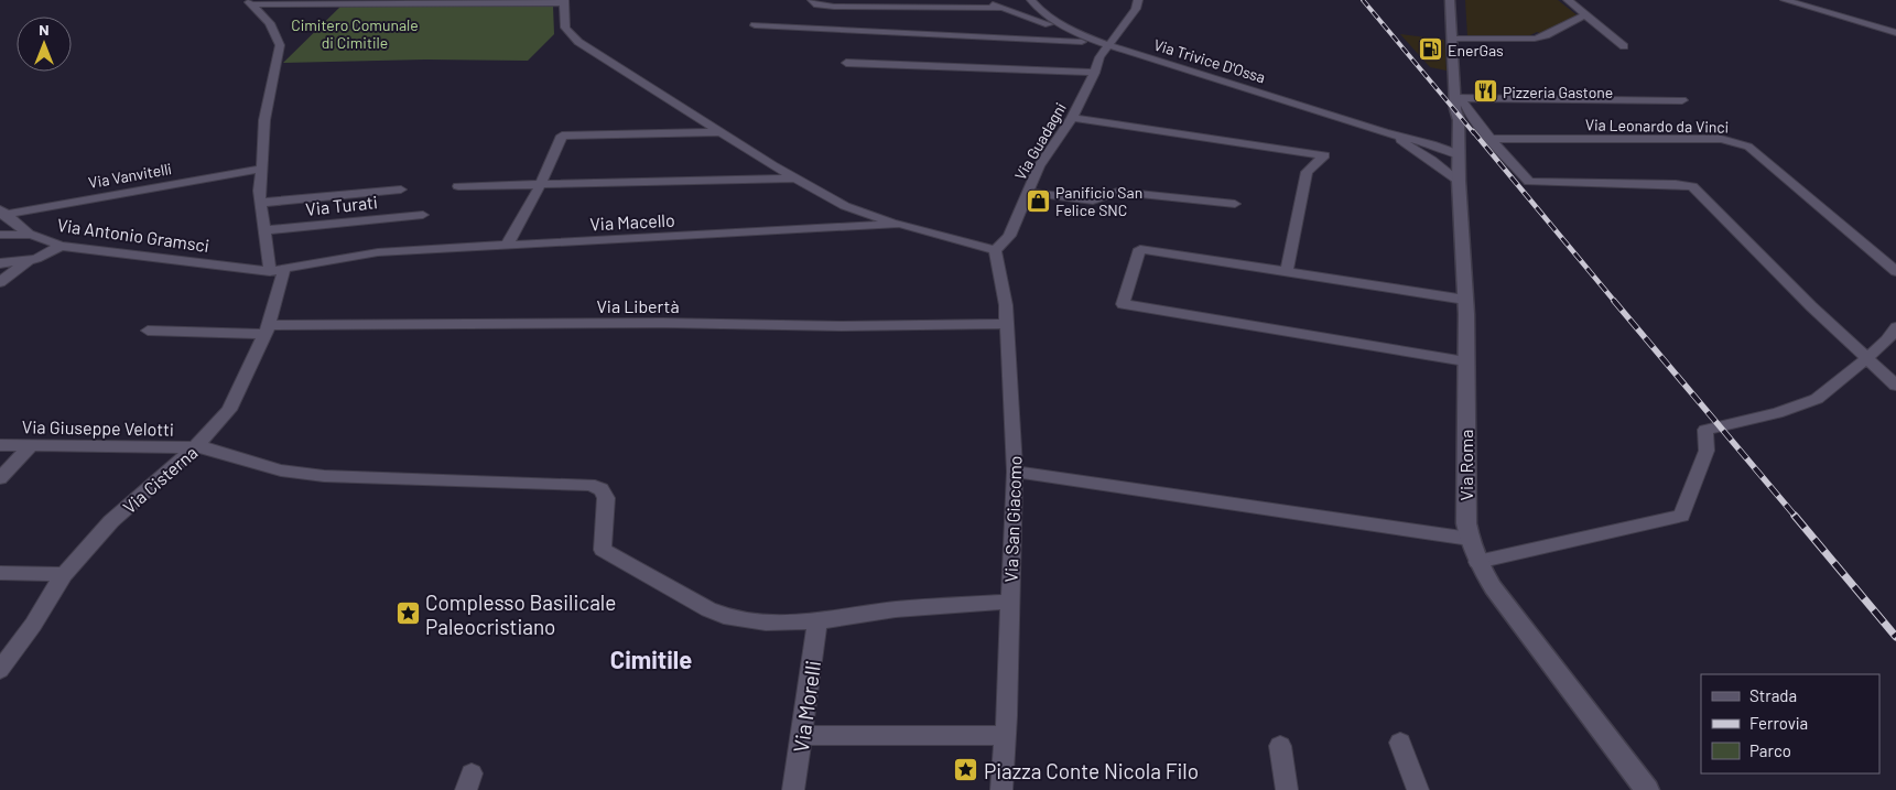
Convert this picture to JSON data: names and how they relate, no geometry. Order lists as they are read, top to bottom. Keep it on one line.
{"streets":{"street":["Via Trivice D'Ossa","Via Leonardo da Vinci","Via Guadagni","Via Vanvitelli","Via Turati","Via Macello","Via Antonio Gramsci","Via Libertà","Via Giuseppe Velotti","Via Roma","Via Cisterna","Via San Giacomo","Via Morelli"]},"crossings":[["Via Trivice D'Ossa","Via Guadagni"],["Via Trivice D'Ossa","Via Roma"],["Via Guadagni","Via Macello"],["Via Guadagni","Via San Giacomo"],["Via Vanvitelli","Via Antonio Gramsci"],["Via Macello","Via Antonio Gramsci"],["Via Macello","Via Cisterna"],["Via Macello","Via San Giacomo"],["Via Antonio Gramsci","Via Cisterna"],["Via Libertà","Via Cisterna"],["Via Libertà","Via San Giacomo"],["Via Giuseppe Velotti","Via Cisterna"],["Via Giuseppe Velotti","Via Morelli"]],"districts":["Cimitile"],"parks":["Cimitero Comunale di Cimitile"],"places":{"fuel station":["EnerGas"],"restaurant":["Pizzeria Gastone"],"shop":["Panificio San Felice SNC"],"place":["Complesso Basilicale Paleocristiano","Piazza Conte Nicola Filo"]},"legend":["Strada","Ferrovia","Parco"],"north":"top"}
